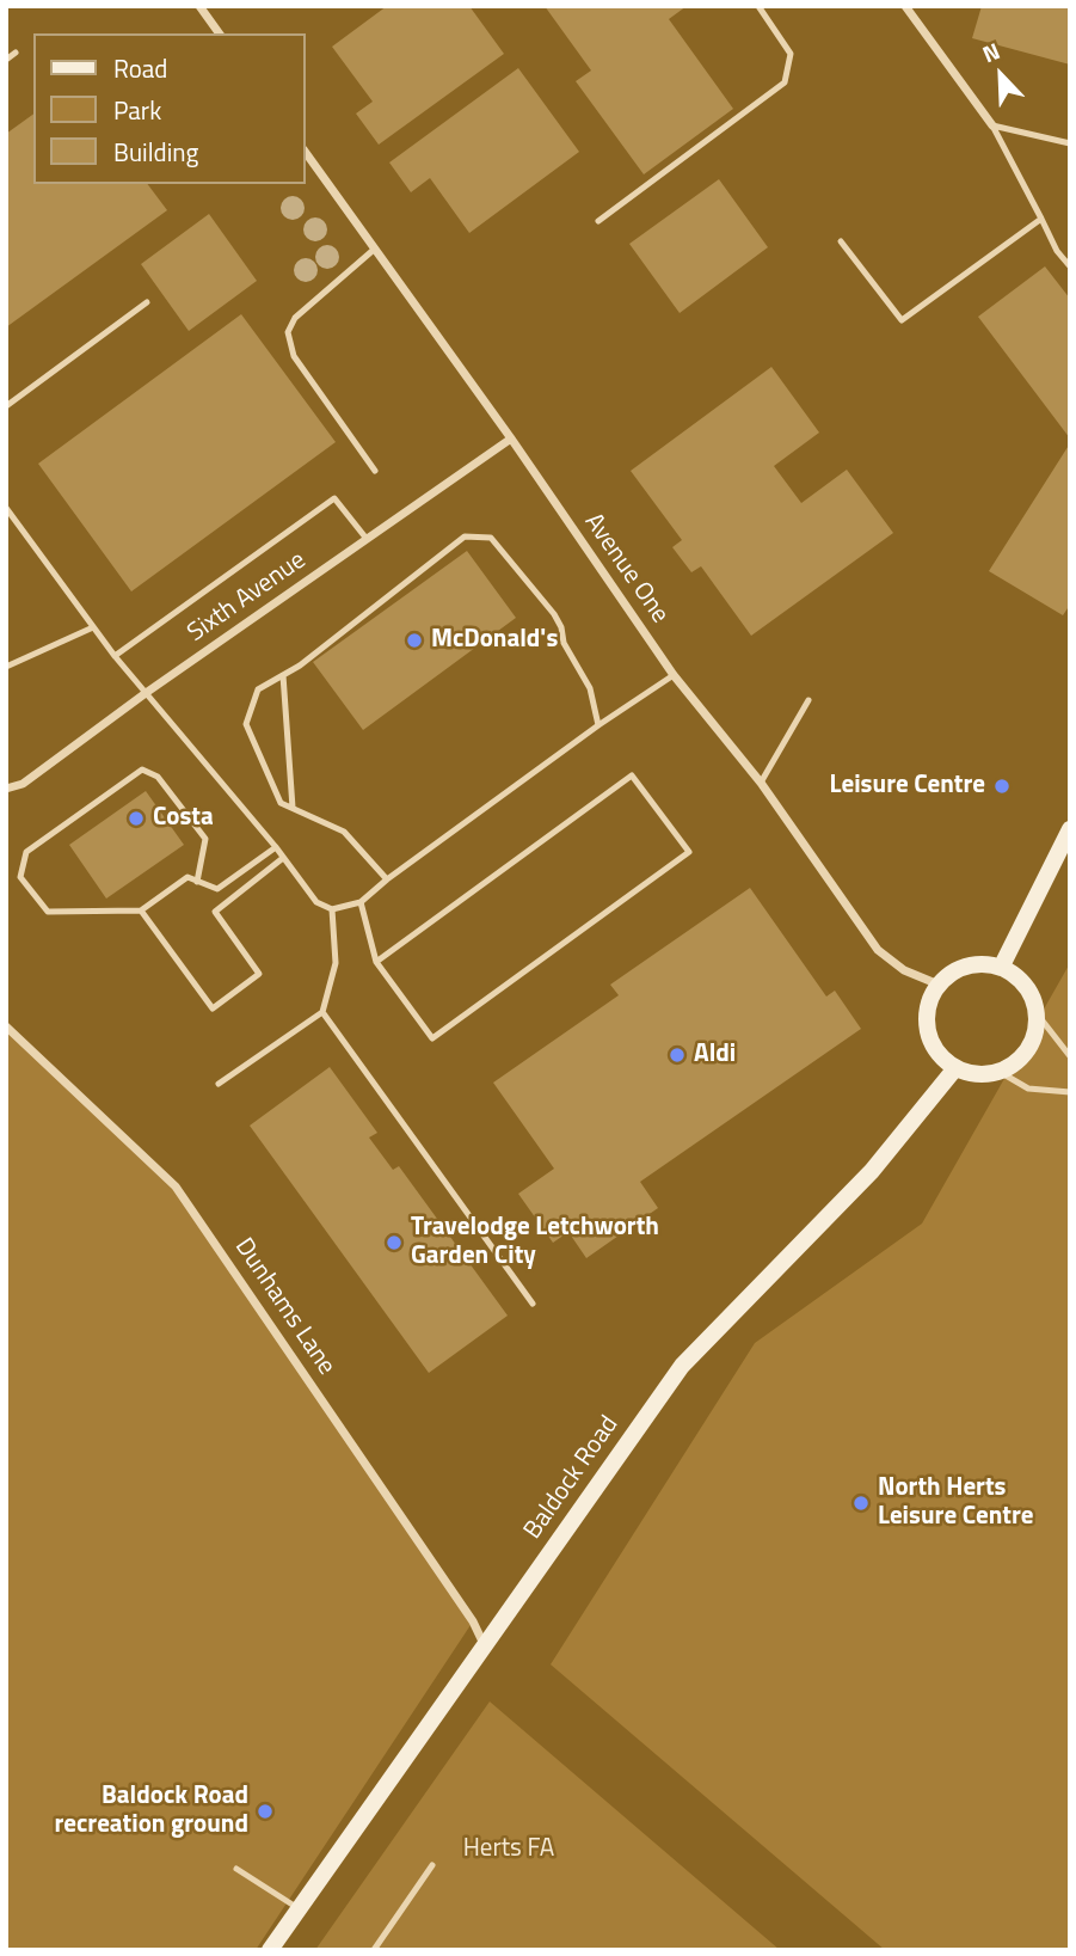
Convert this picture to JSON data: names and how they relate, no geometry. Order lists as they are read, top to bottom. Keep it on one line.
{"streets":{"main road":["Baldock Road"],"street":["Avenue One","Sixth Avenue","Dunhams Lane"]},"crossings":[["Avenue One","Sixth Avenue"],["Avenue One","Baldock Road"],["Dunhams Lane","Baldock Road"]],"parks":["Herts FA"],"places":["McDonald's","Leisure Centre","Costa","Aldi","Travelodge Letchworth Garden City","North Herts Leisure Centre","Baldock Road recreation ground"],"legend":["Road","Park","Building"],"north":"top left"}
